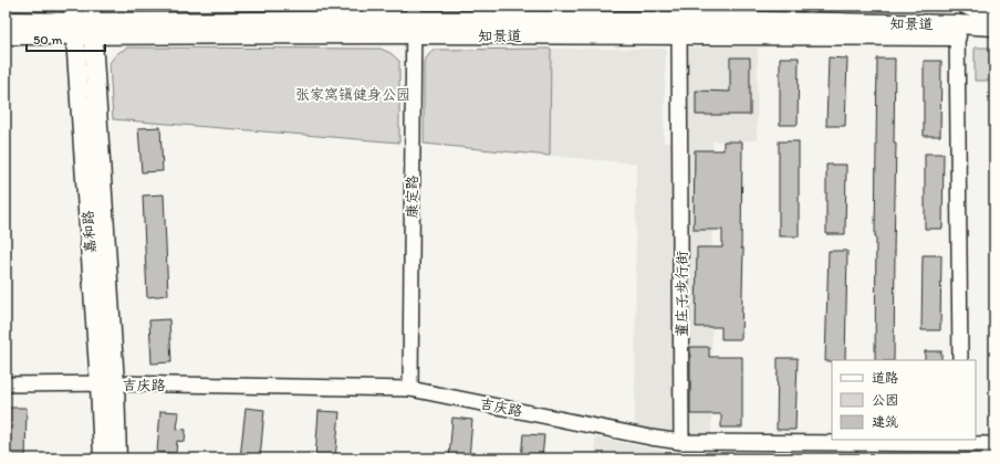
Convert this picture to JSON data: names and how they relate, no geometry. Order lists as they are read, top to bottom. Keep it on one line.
{"streets":{"main road":["知景道","嘉和路"],"street":["康定路","董庄子步行街","吉庆路"]},"crossings":[["知景道","康定路"],["知景道","嘉和路"],["知景道","董庄子步行街"],["康定路","吉庆路"],["嘉和路","吉庆路"],["董庄子步行街","吉庆路"]],"parks":["张家窝镇健身公园"],"legend":["道路","公园","建筑"],"scale_bar":"50 m"}
